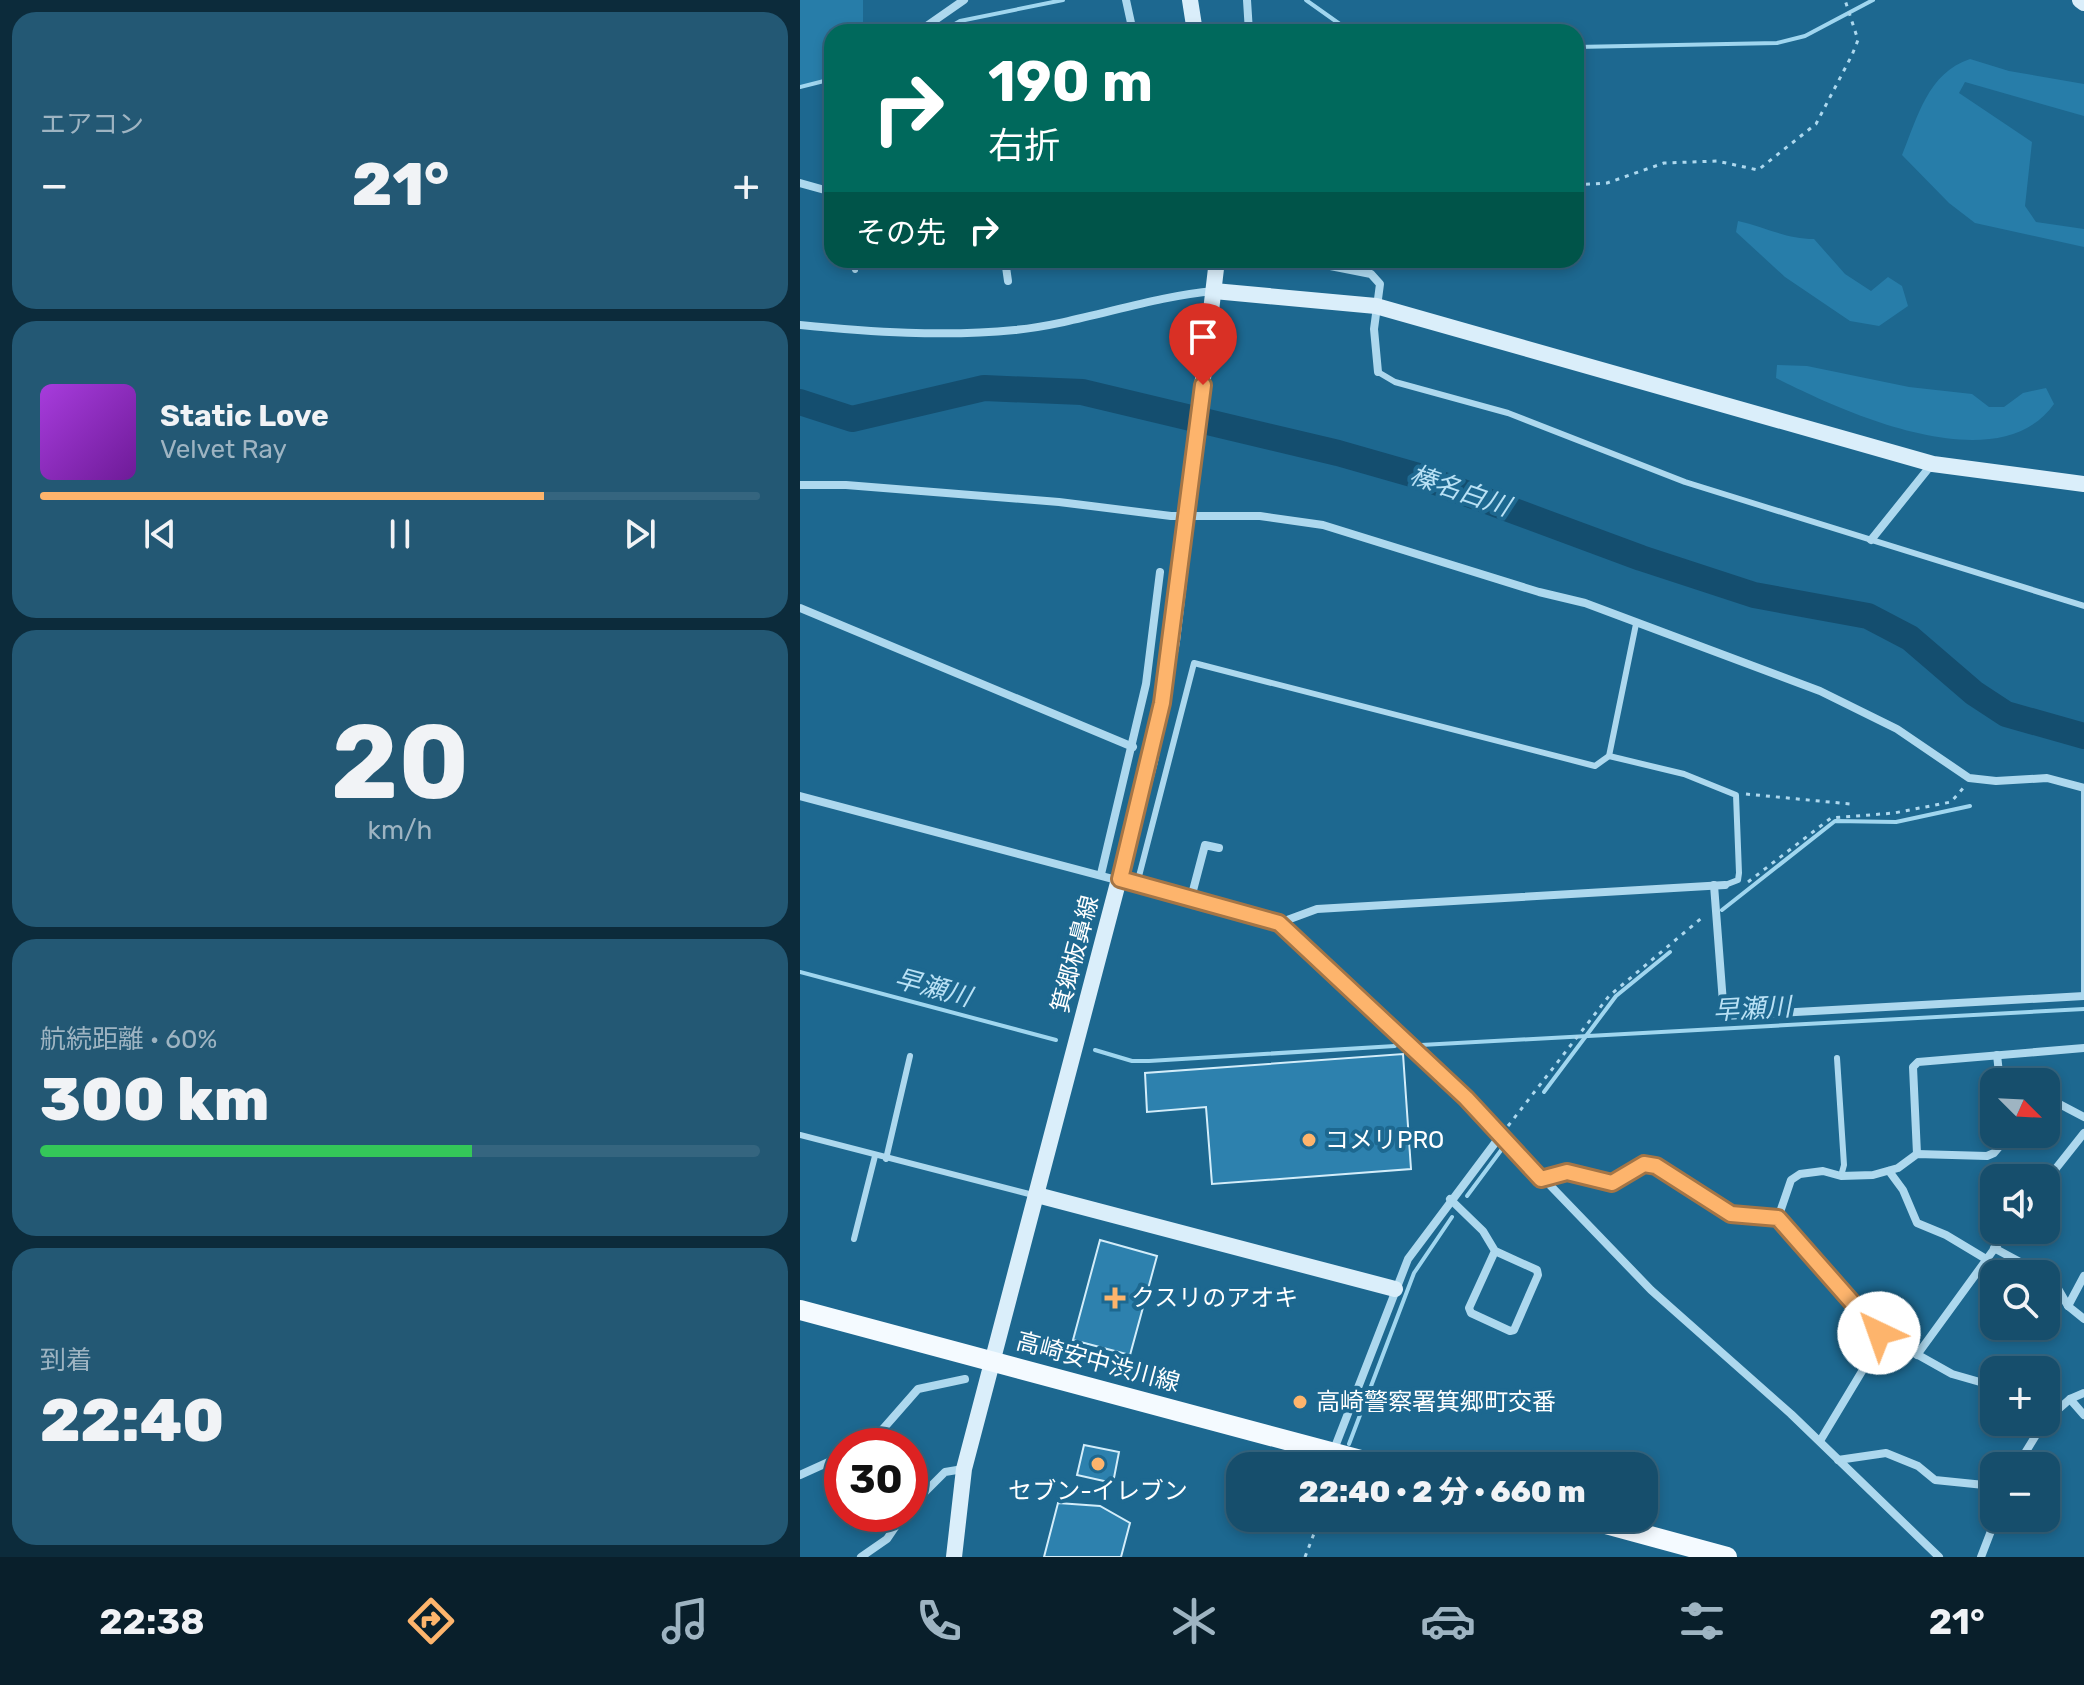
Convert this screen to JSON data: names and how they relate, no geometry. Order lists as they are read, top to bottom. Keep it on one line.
{"streets":{"main road":["箕郷板鼻線","高崎安中渋川線"]},"crossings":[["箕郷板鼻線","高崎安中渋川線"]],"water":["榛名白川","早瀬川"],"places":{"other":["コメリPRO","高崎警察署箕郷町交番","セブン-イレブン"],"health":["クスリのアオキ"]},"north":"bottom right","page":{"tile":["エアコン",["20","km/h"],["航続距離 · 60%","300 km"],["到着","22:40"]],"turn":["190 m","右折"],"heat":["−","21°","+"],"then":"その先","song":["Static Love","Velvet Ray"],"map_buttons":["+","−"],"limit":"30","trip":"22:40 · 2 分 · 660 m","tabs":["22:38","21°"]}}
